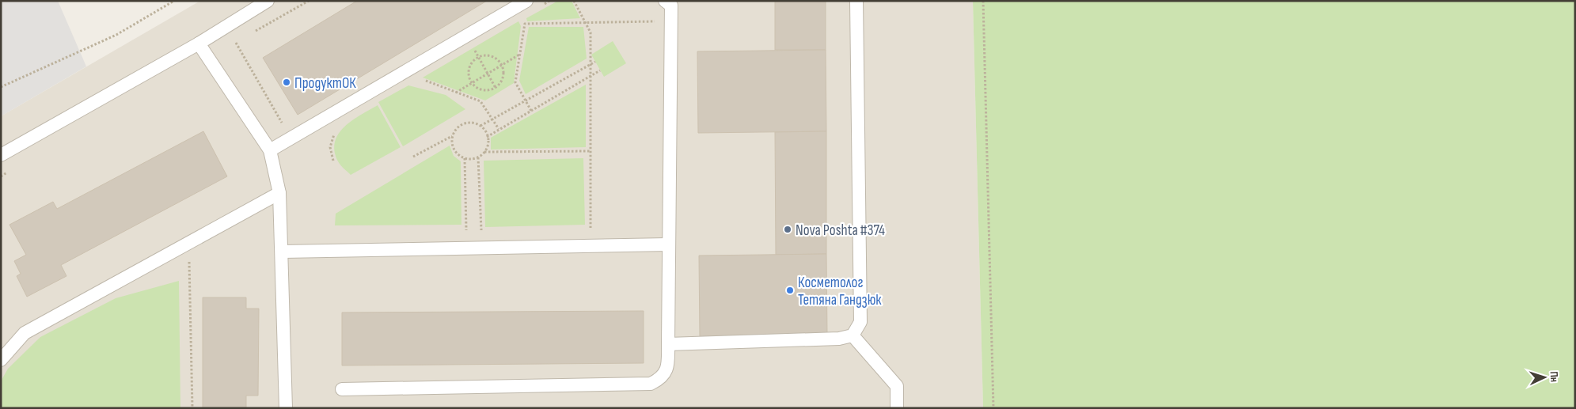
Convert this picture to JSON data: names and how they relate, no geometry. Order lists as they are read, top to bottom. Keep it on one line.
{"places":["ПродуктОК","Nova Poshta #374","Косметолог Тетяна Гандзюк"],"north":"right"}
